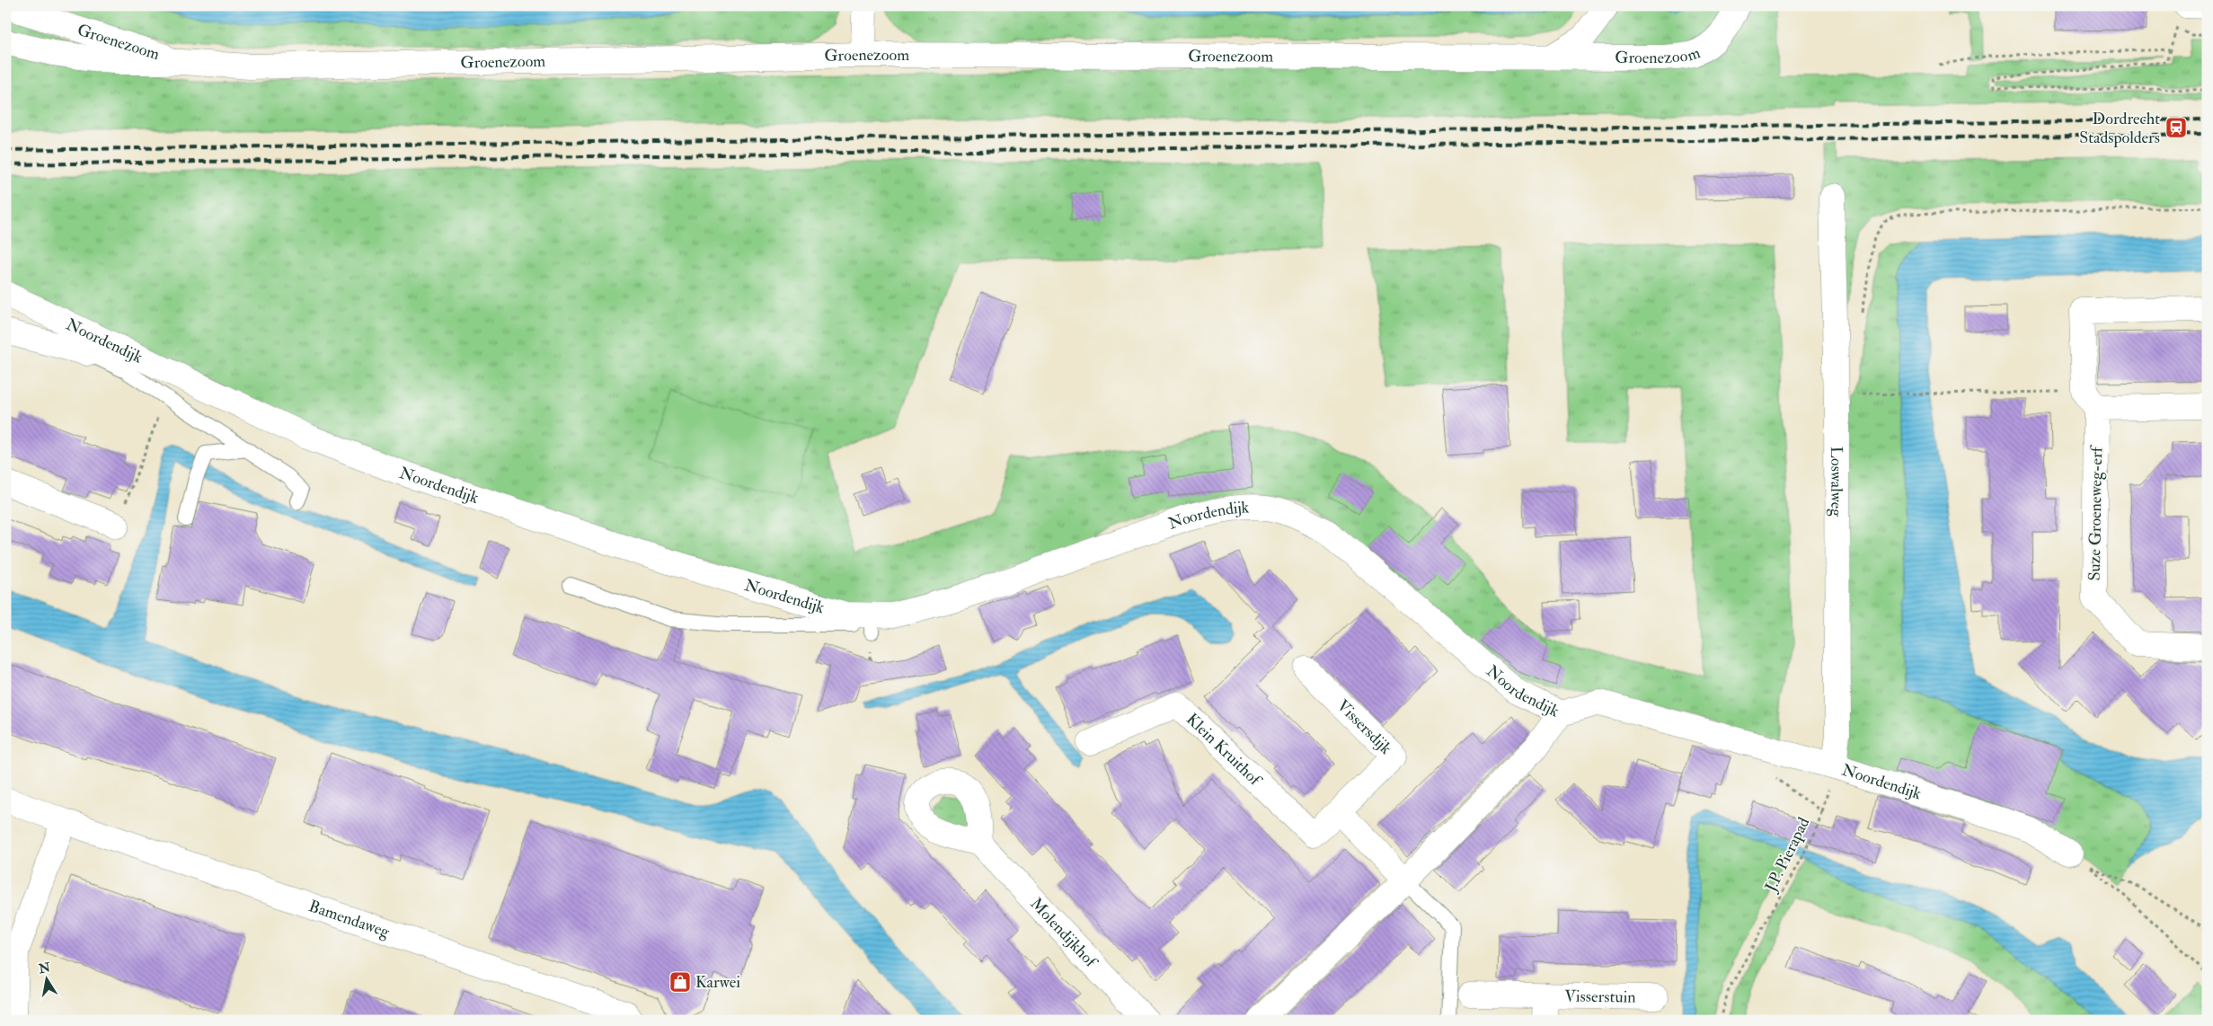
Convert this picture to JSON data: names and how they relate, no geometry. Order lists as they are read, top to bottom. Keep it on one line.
{"streets":{"street":["Groenezoom","Noordendijk","Loswalweg","Suze Groeneweg-erf","Vissersdijk","Klein Kruithof","Bamendaweg","Molendijkhof","Visserstuin"],"path":["J.P. Pierapad"]},"crossings":[["Noordendijk","Loswalweg"],["Vissersdijk","Klein Kruithof"]],"places":{"station":["Dordrecht Stadspolders"],"shop":["Karwei"]},"north":"top"}
